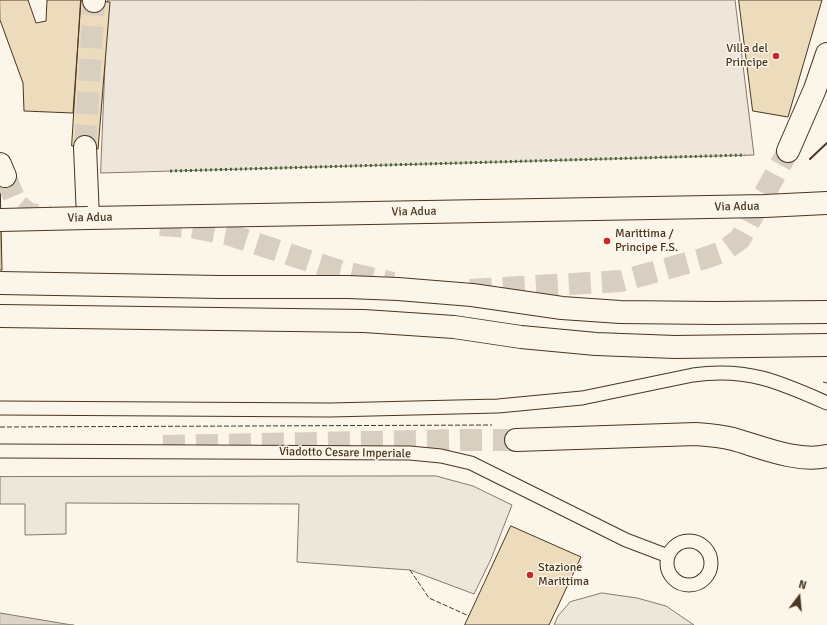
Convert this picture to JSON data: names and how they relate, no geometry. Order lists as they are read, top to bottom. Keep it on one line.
{"streets":{"main road":["Via Adua"],"lane":["Viadotto Cesare Imperiale"]},"places":["Villa del Principe","Marittima / Principe F.S.","Stazione Marittima"],"north":"top"}
